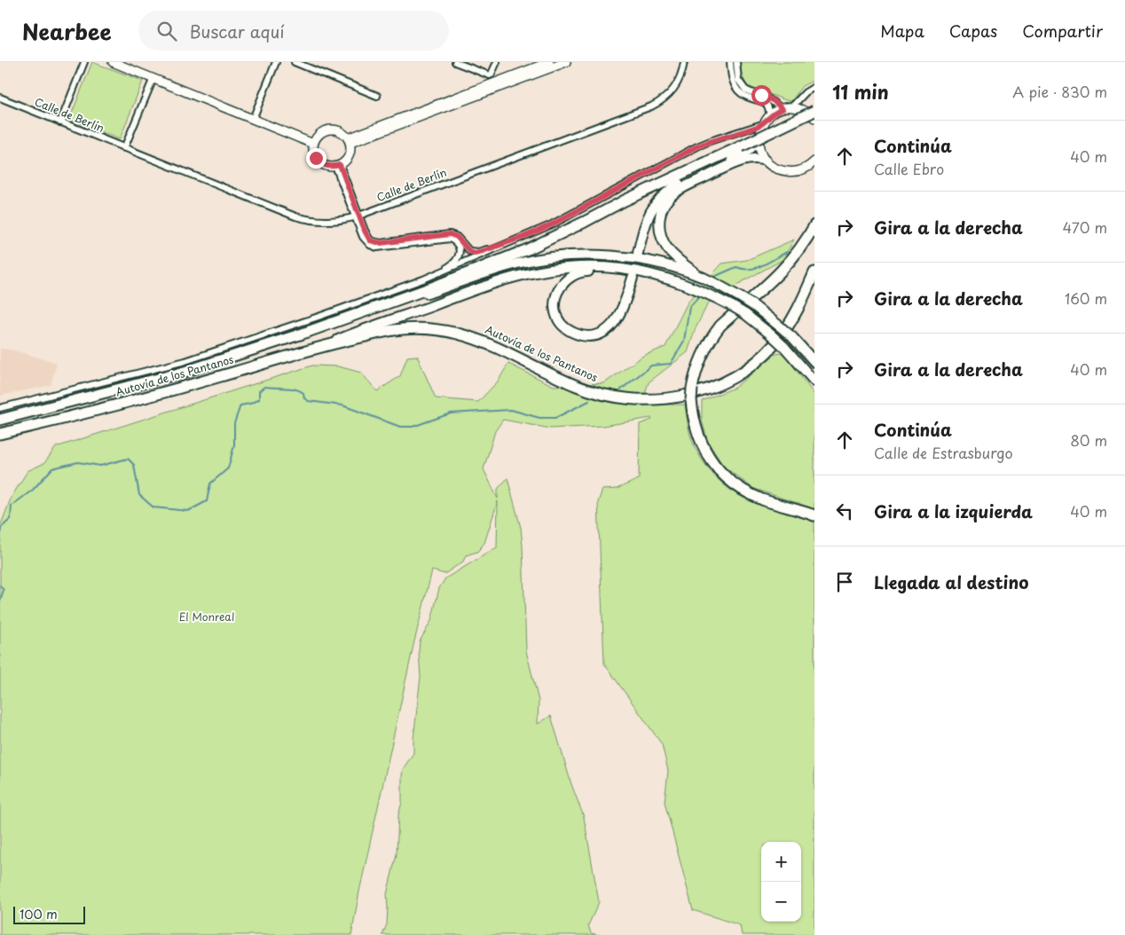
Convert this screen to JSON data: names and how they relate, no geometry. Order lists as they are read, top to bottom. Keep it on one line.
{"streets":{"highway":["Autovía de los Pantanos"],"street":["Calle de Berlín"]},"parks":["El Monreal"],"scale_bar":"100 m","page":{"header":"Nearbee","search":"Buscar aquí","nav":["Mapa","Capas","Compartir"],"heading":["11 min","A pie · 830 m"],"list":[["Continúa","Calle Ebro","40 m"],["Gira a la derecha","470 m"],["Gira a la derecha","160 m"],["Gira a la derecha","40 m"],["Continúa","Calle de Estrasburgo","80 m"],["Gira a la izquierda","40 m"],"Llegada al destino"],"map_buttons":["+","−"],"scale":"100 m"}}
